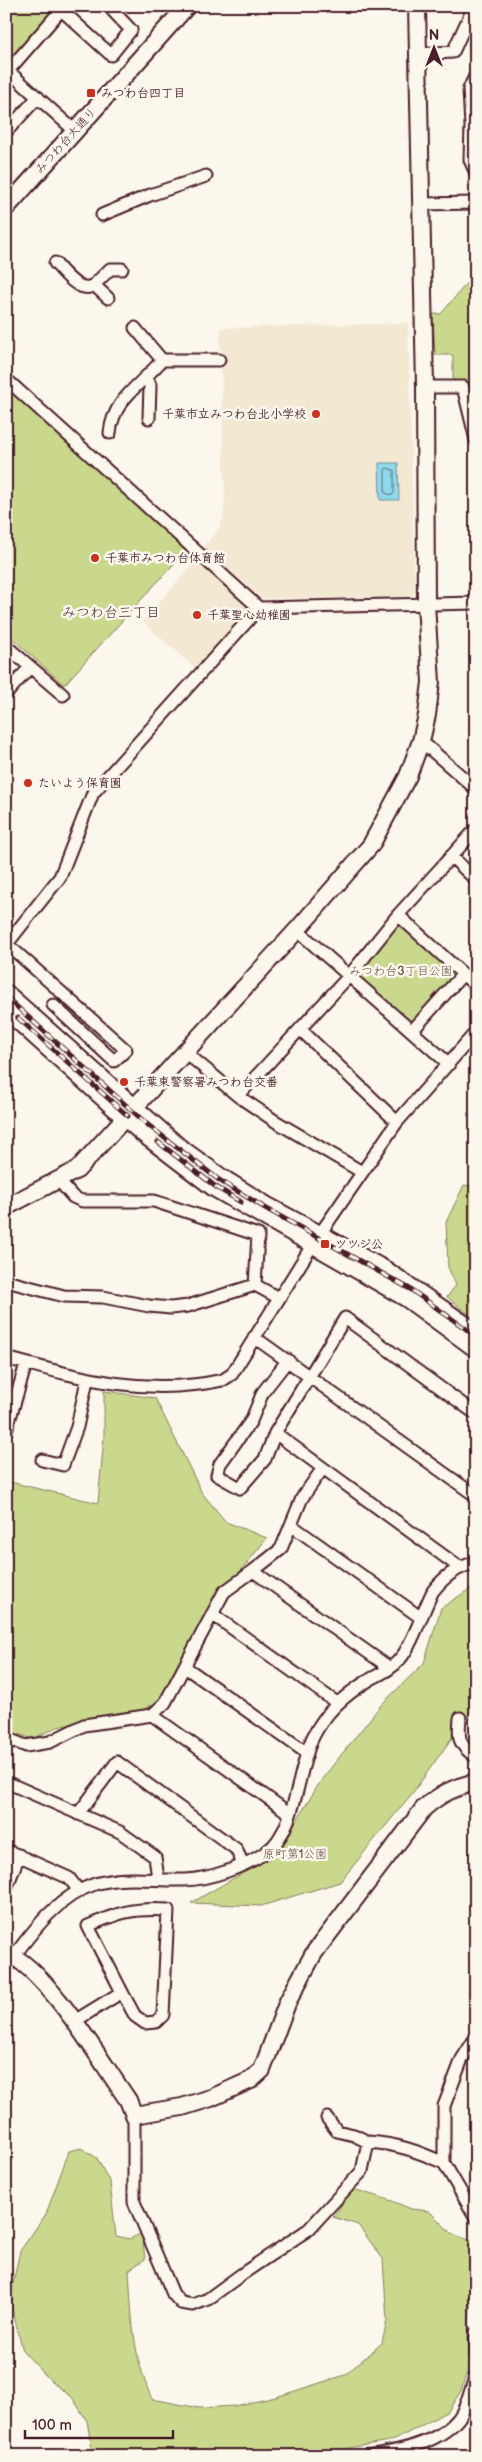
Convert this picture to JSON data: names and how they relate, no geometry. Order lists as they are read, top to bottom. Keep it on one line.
{"streets":{"street":["みつわ台大通り"]},"districts":["みつわ台三丁目"],"parks":["みつわ台3丁目公園","原町第1公園"],"places":{"transit":["みつわ台四丁目","ツツジ公"],"other":["千葉市立みつわ台北小学校","千葉市みつわ台体育館","千葉聖心幼稚園","たいよう保育園","千葉東警察署みつわ台交番"]},"scale_bar":"100 m","north":"top"}
